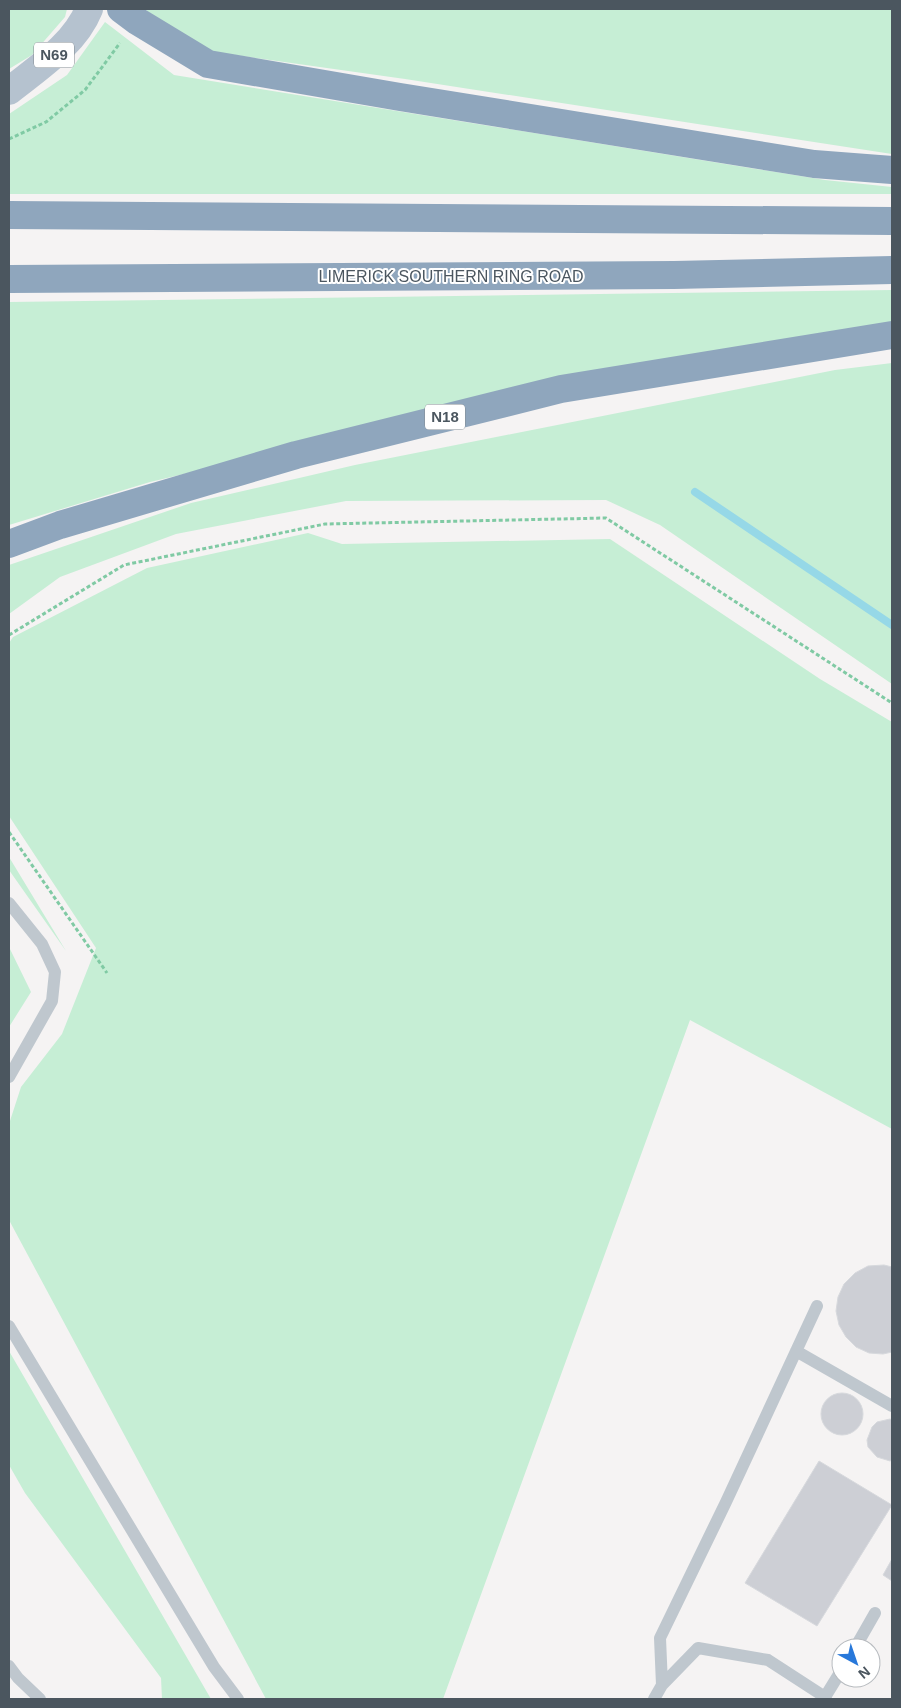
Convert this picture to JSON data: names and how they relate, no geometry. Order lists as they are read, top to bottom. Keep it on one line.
{"streets":{"highway":["LIMERICK SOUTHERN RING ROAD","N18"],"main road":["N69"]},"north":"bottom right"}
